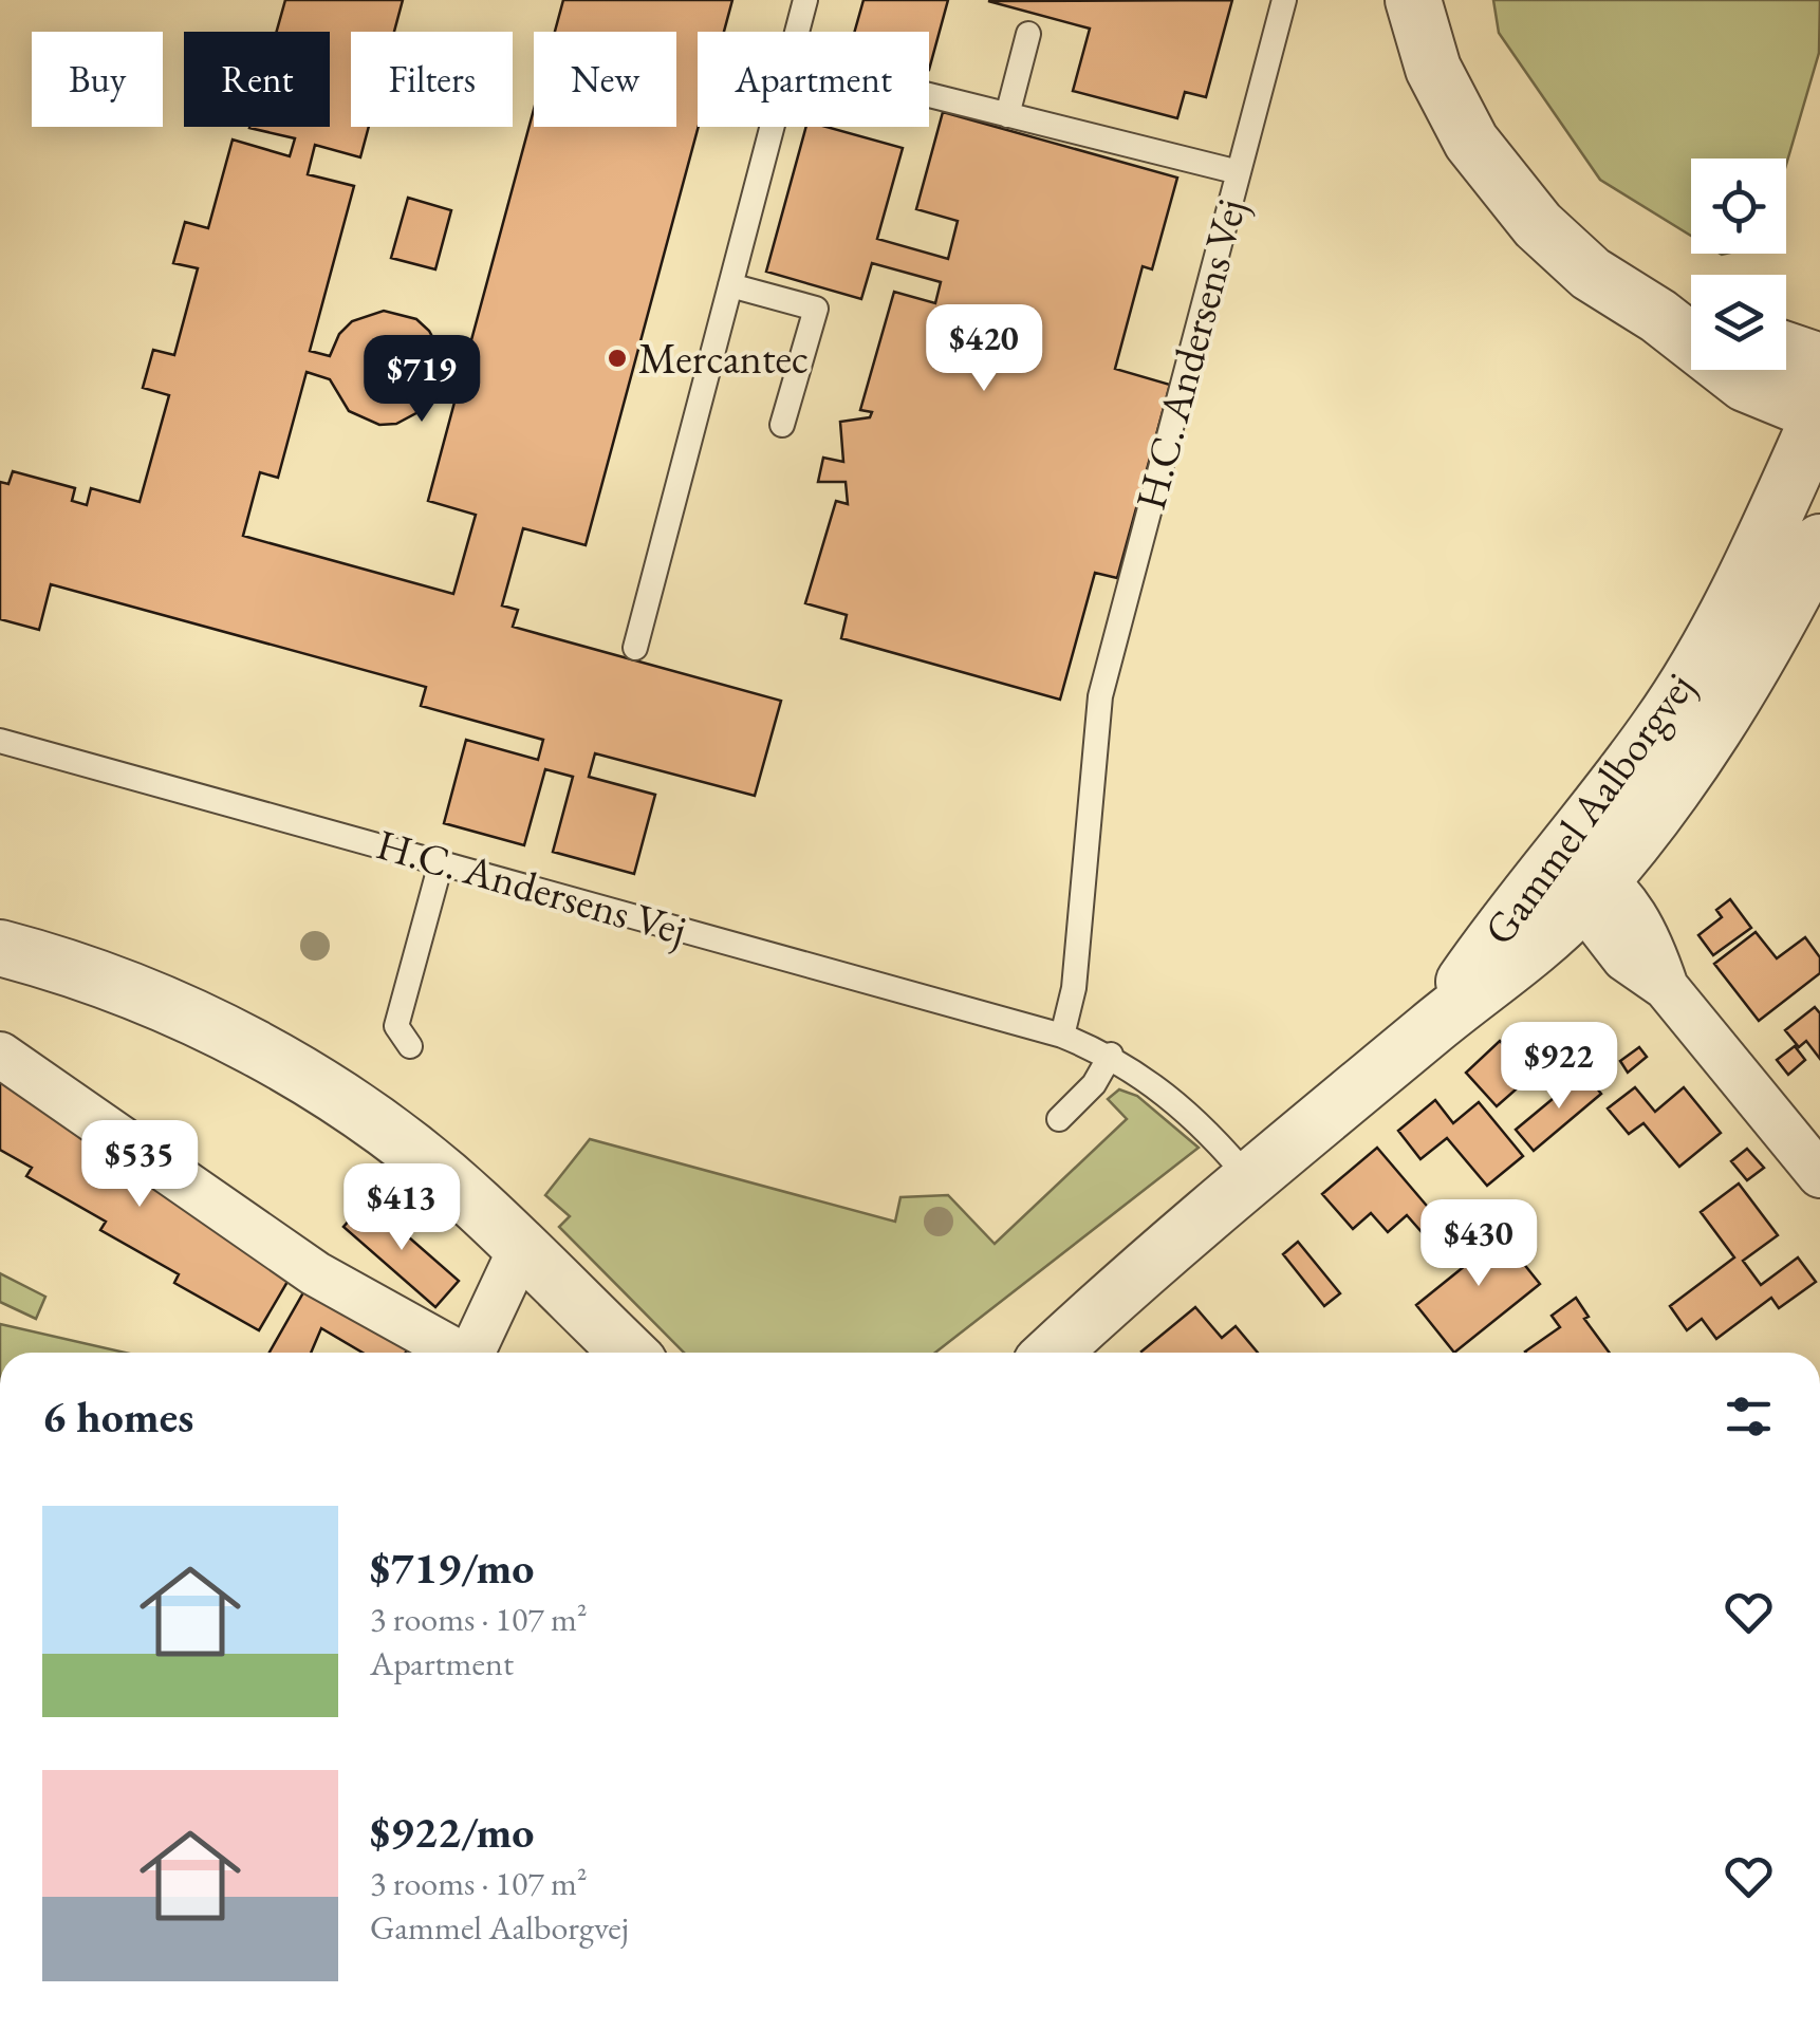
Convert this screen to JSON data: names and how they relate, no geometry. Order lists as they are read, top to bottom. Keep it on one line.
{"streets":{"street":["Gammel Aalborgvej"],"lane":["H.C. Andersens Vej"]},"crossings":[["H.C. Andersens Vej","Gammel Aalborgvej"]],"places":["Mercantec"],"page":{"chip":["Buy","Rent","Filters","New","Apartment"],"price":["$420","$719","$922","$535","$413","$430"],"heading":"6 homes","list":[{"name":"$719/mo","note":"3 rooms · 107 m² · Apartment"},{"name":"$922/mo","note":"3 rooms · 107 m² · Gammel Aalborgvej"}]}}
